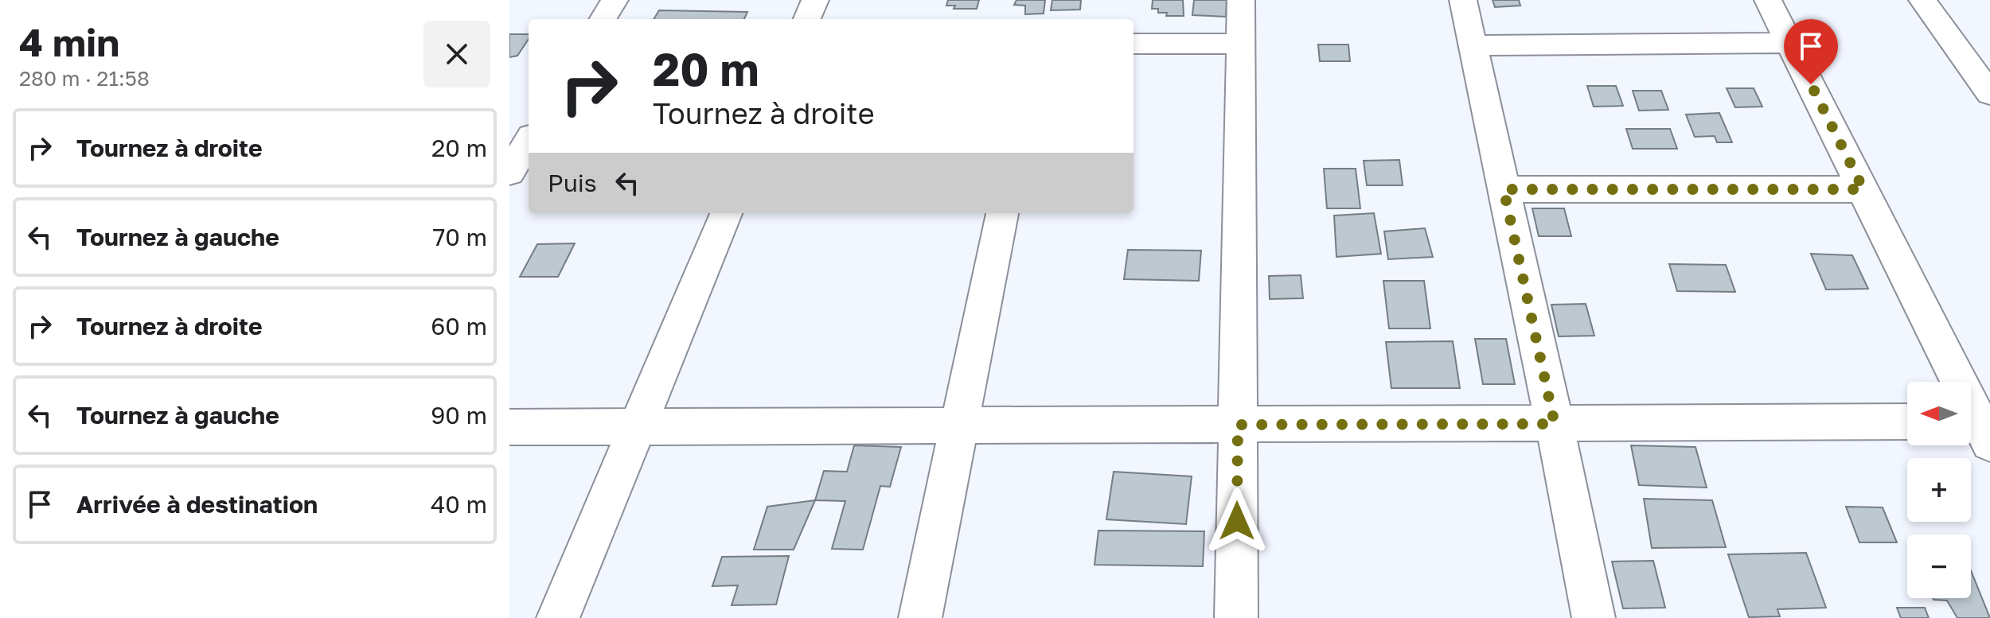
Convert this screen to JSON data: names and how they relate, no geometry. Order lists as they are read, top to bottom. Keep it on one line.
{"north":"left","page":{"heading":["4 min","280 m · 21:58"],"turn":["20 m","Tournez à droite"],"list":[{"name":"Tournez à droite","value":"20 m"},{"name":"Tournez à gauche","value":"70 m"},{"name":"Tournez à droite","value":"60 m"},{"name":"Tournez à gauche","value":"90 m"},{"name":"Arrivée à destination","value":"40 m"}],"then":"Puis","map_buttons":["+","−"]}}
